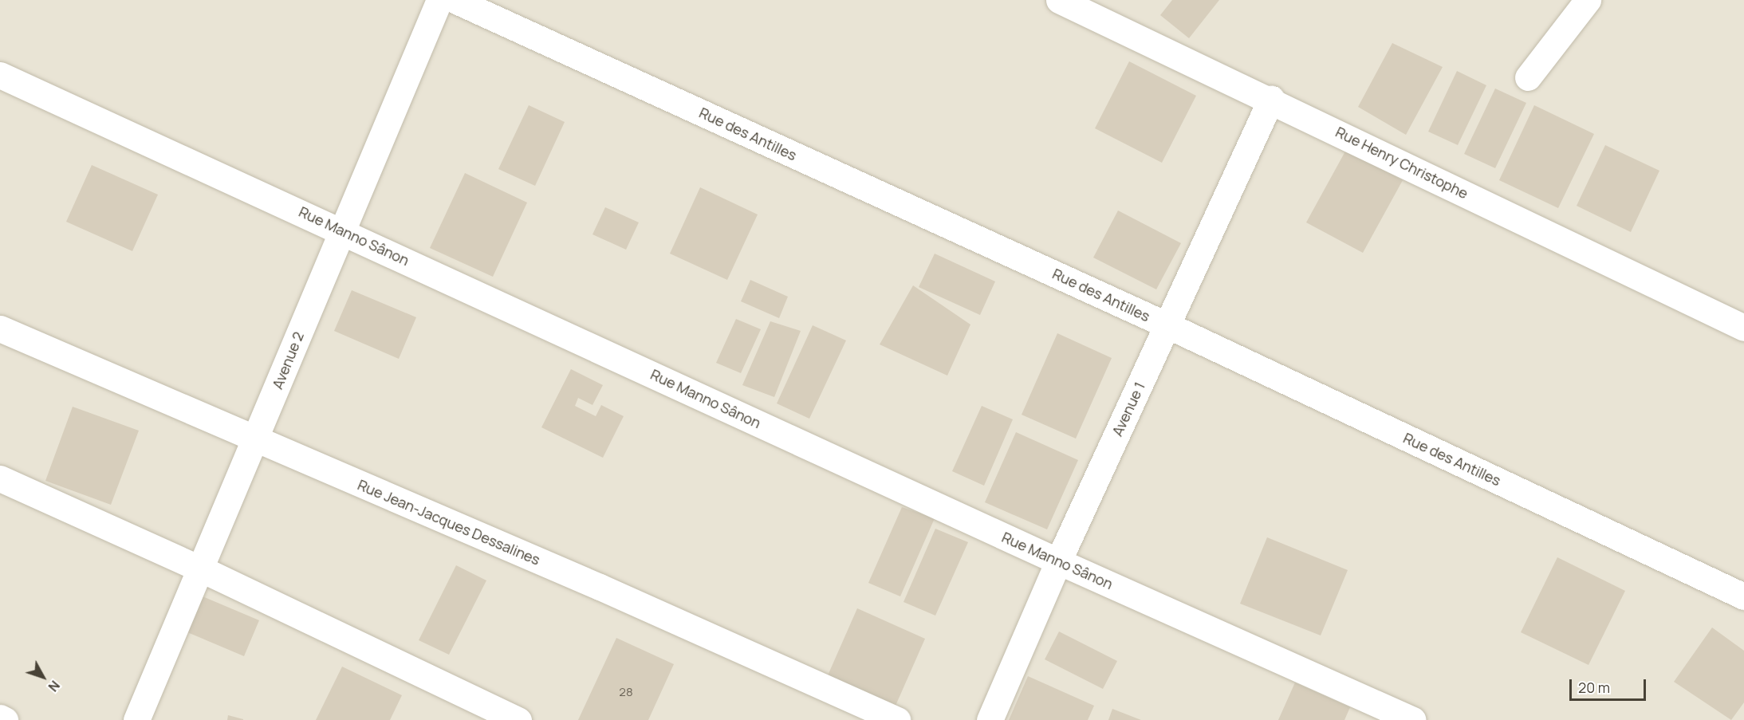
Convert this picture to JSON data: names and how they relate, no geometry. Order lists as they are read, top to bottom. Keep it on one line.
{"streets":{"street":["Rue des Antilles","Rue Henry Christophe","Rue Manno Sânon","Avenue 2","Avenue 1","Rue Jean-Jacques Dessalines"]},"crossings":[["Rue des Antilles","Avenue 1"],["Rue Henry Christophe","Avenue 1"],["Rue Manno Sânon","Avenue 2"],["Rue Manno Sânon","Avenue 1"],["Avenue 2","Rue Jean-Jacques Dessalines"]],"house_numbers":["28"],"scale_bar":"20 m","north":"bottom right"}
